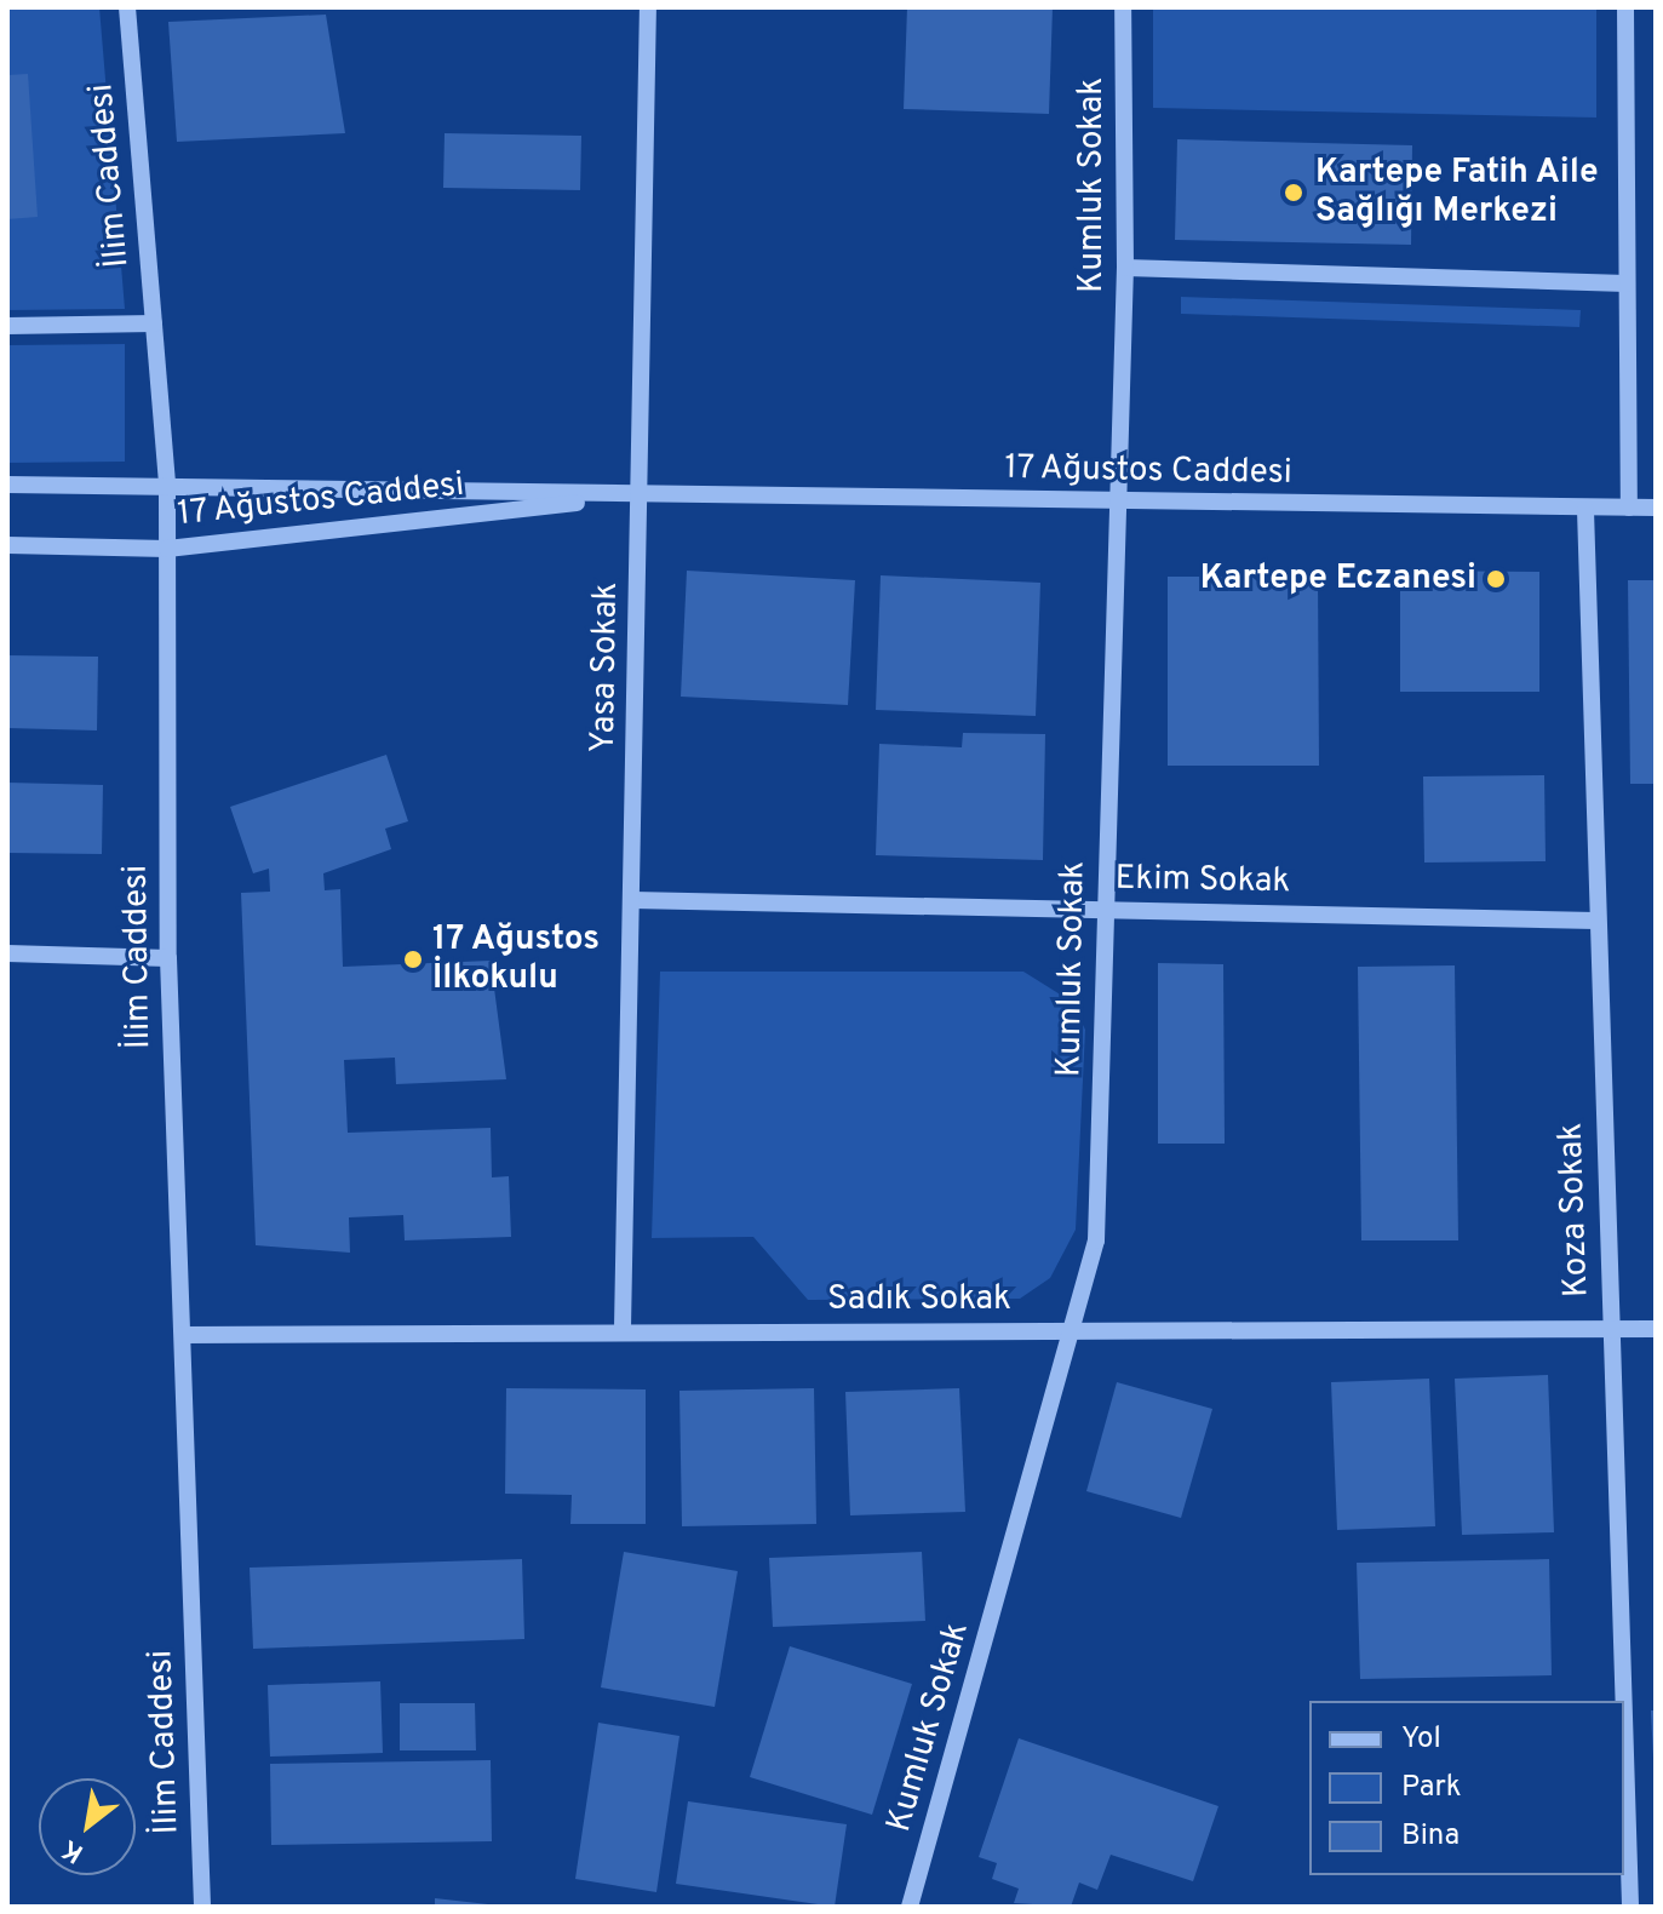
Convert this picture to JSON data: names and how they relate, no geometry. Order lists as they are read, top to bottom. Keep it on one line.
{"streets":{"street":["İlim Caddesi","Kumluk Sokak","17 Ağustos Caddesi","Yasa Sokak","Ekim Sokak","Koza Sokak","Sadık Sokak"]},"crossings":[["İlim Caddesi","17 Ağustos Caddesi"],["İlim Caddesi","Sadık Sokak"],["Kumluk Sokak","17 Ağustos Caddesi"],["Kumluk Sokak","Ekim Sokak"],["Kumluk Sokak","Sadık Sokak"],["17 Ağustos Caddesi","Yasa Sokak"],["17 Ağustos Caddesi","Koza Sokak"],["Yasa Sokak","Ekim Sokak"],["Yasa Sokak","Sadık Sokak"],["Ekim Sokak","Koza Sokak"],["Koza Sokak","Sadık Sokak"]],"places":["Kartepe Fatih Aile Sağlığı Merkezi","Kartepe Eczanesi","17 Ağustos İlkokulu"],"legend":["Yol","Park","Bina"],"north":"bottom left"}
